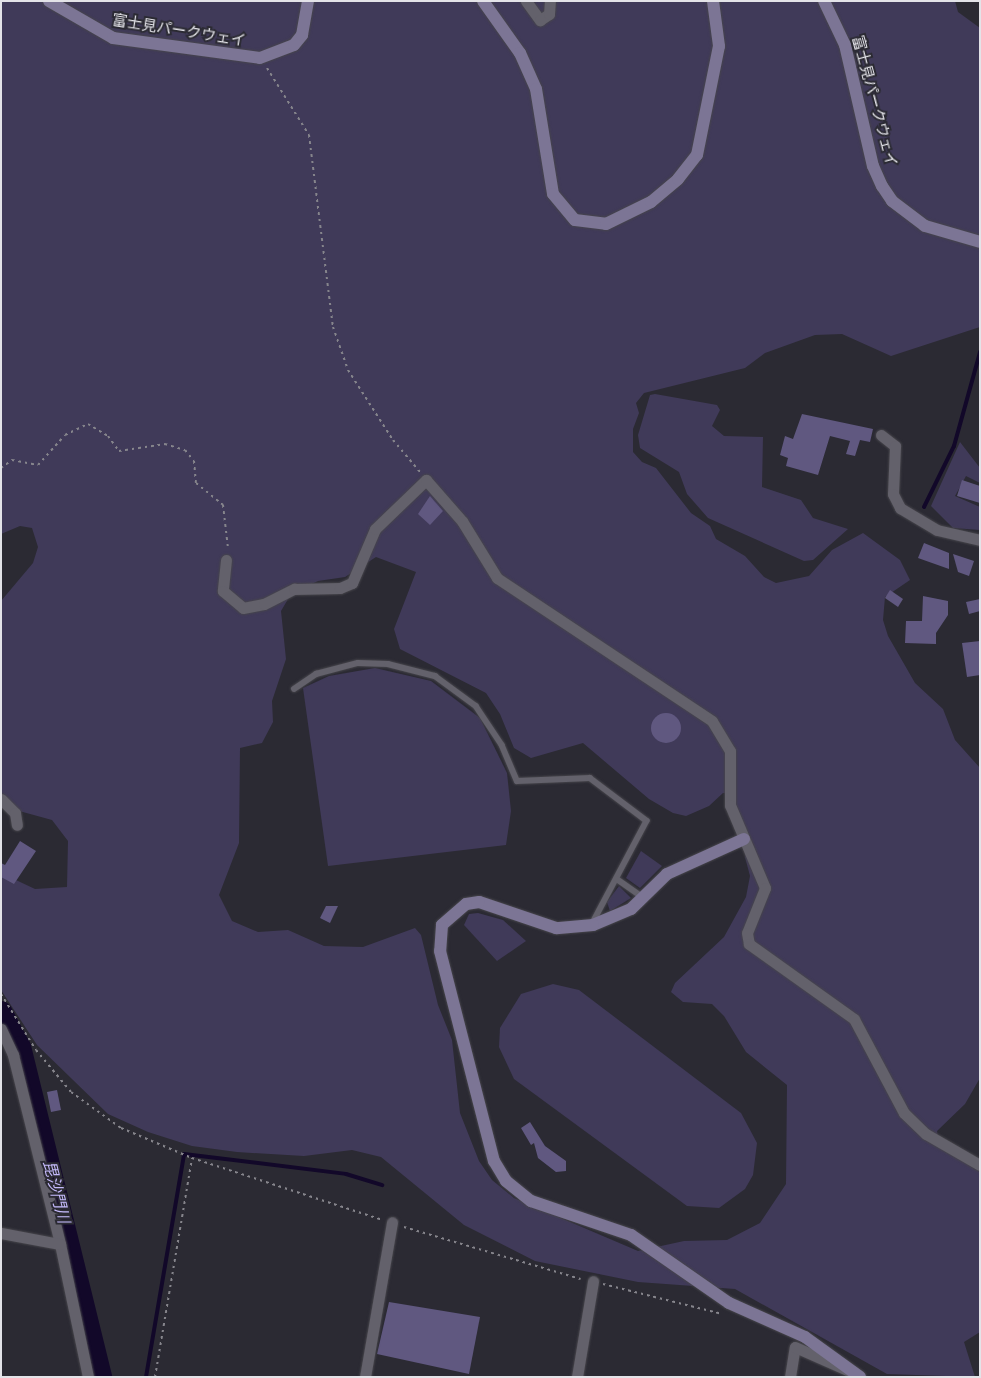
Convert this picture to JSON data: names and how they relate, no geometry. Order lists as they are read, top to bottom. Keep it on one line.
{"streets":{"street":["富士見パークウェイ"]},"water":["毘沙門川"]}
